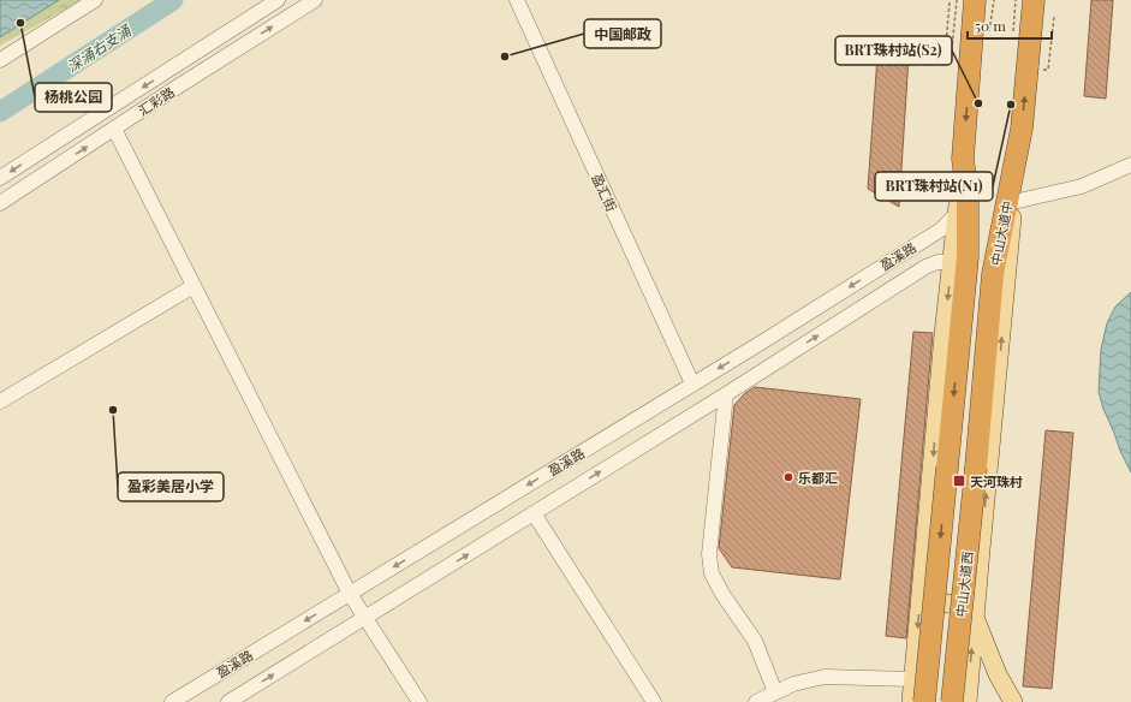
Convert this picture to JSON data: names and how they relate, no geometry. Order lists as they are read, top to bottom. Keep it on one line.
{"streets":{"highway":["中山大道中","中山大道西"],"street":["汇彩路","盈汇街","盈溪路"]},"crossings":[["盈汇街","盈溪路"],["中山大道中","中山大道西"]],"water":["深涌右支涌"],"places":{"other":["杨桃公园","中国邮政","BRT珠村站(S2)","BRT珠村站(N1)","盈彩美居小学","乐都汇"],"transit":["天河珠村"]},"scale_bar":"50 m"}
